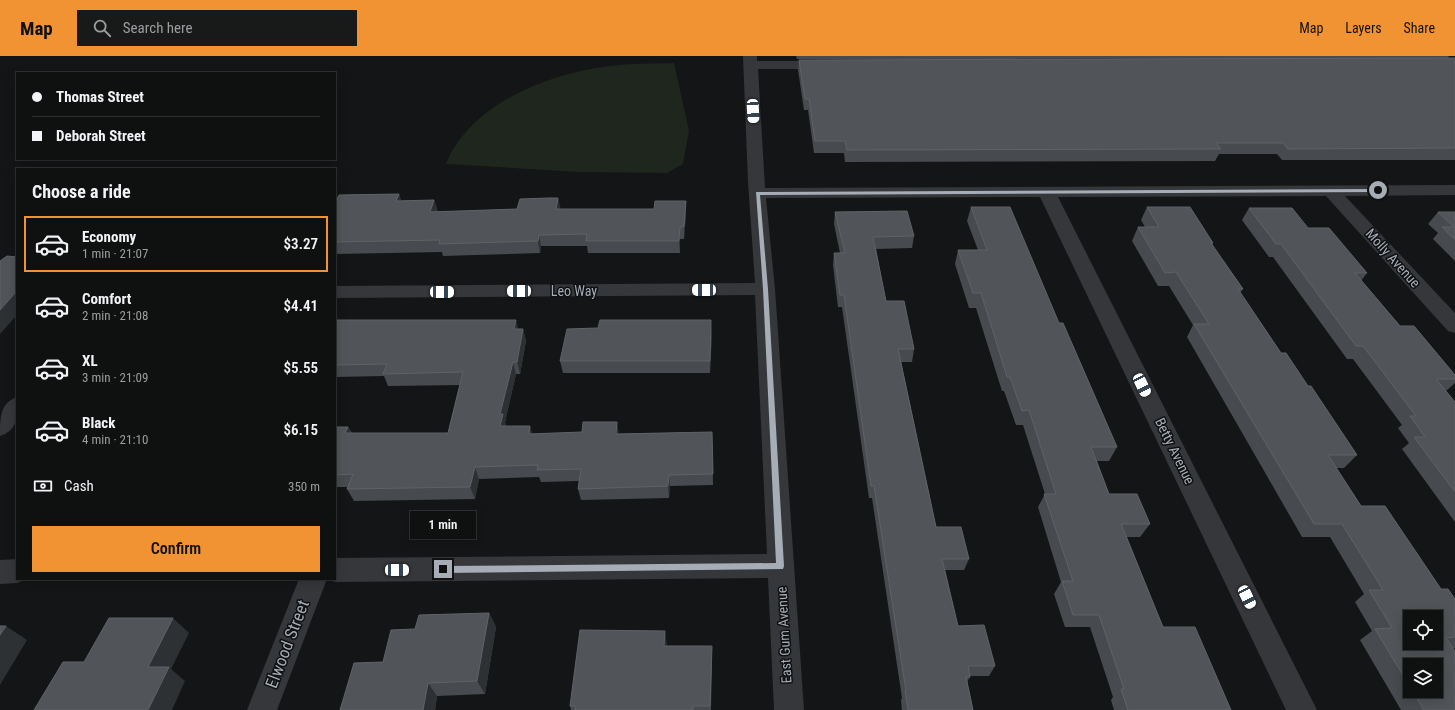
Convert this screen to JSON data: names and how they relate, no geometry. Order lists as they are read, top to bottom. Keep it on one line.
{"streets":{"street":["Molly Avenue","Leo Way","Betty Avenue","East Gum Avenue","Elwood Street"]},"crossings":[["Leo Way","East Gum Avenue"]],"page":{"header":"Map","search":"Search here","nav":["Map","Layers","Share"],"banner":["Thomas Street","Deborah Street"],"heading":"Choose a ride","list":[{"name":"Economy","note":"1 min · 21:07","value":"$3.27"},{"name":"Comfort","note":"2 min · 21:08","value":"$4.41"},{"name":"XL","note":"3 min · 21:09","value":"$5.55"},{"name":"Black","note":"4 min · 21:10","value":"$6.15"}],"pay":["Cash","350 m"],"bubble":"1 min","buttons":"Confirm"}}
